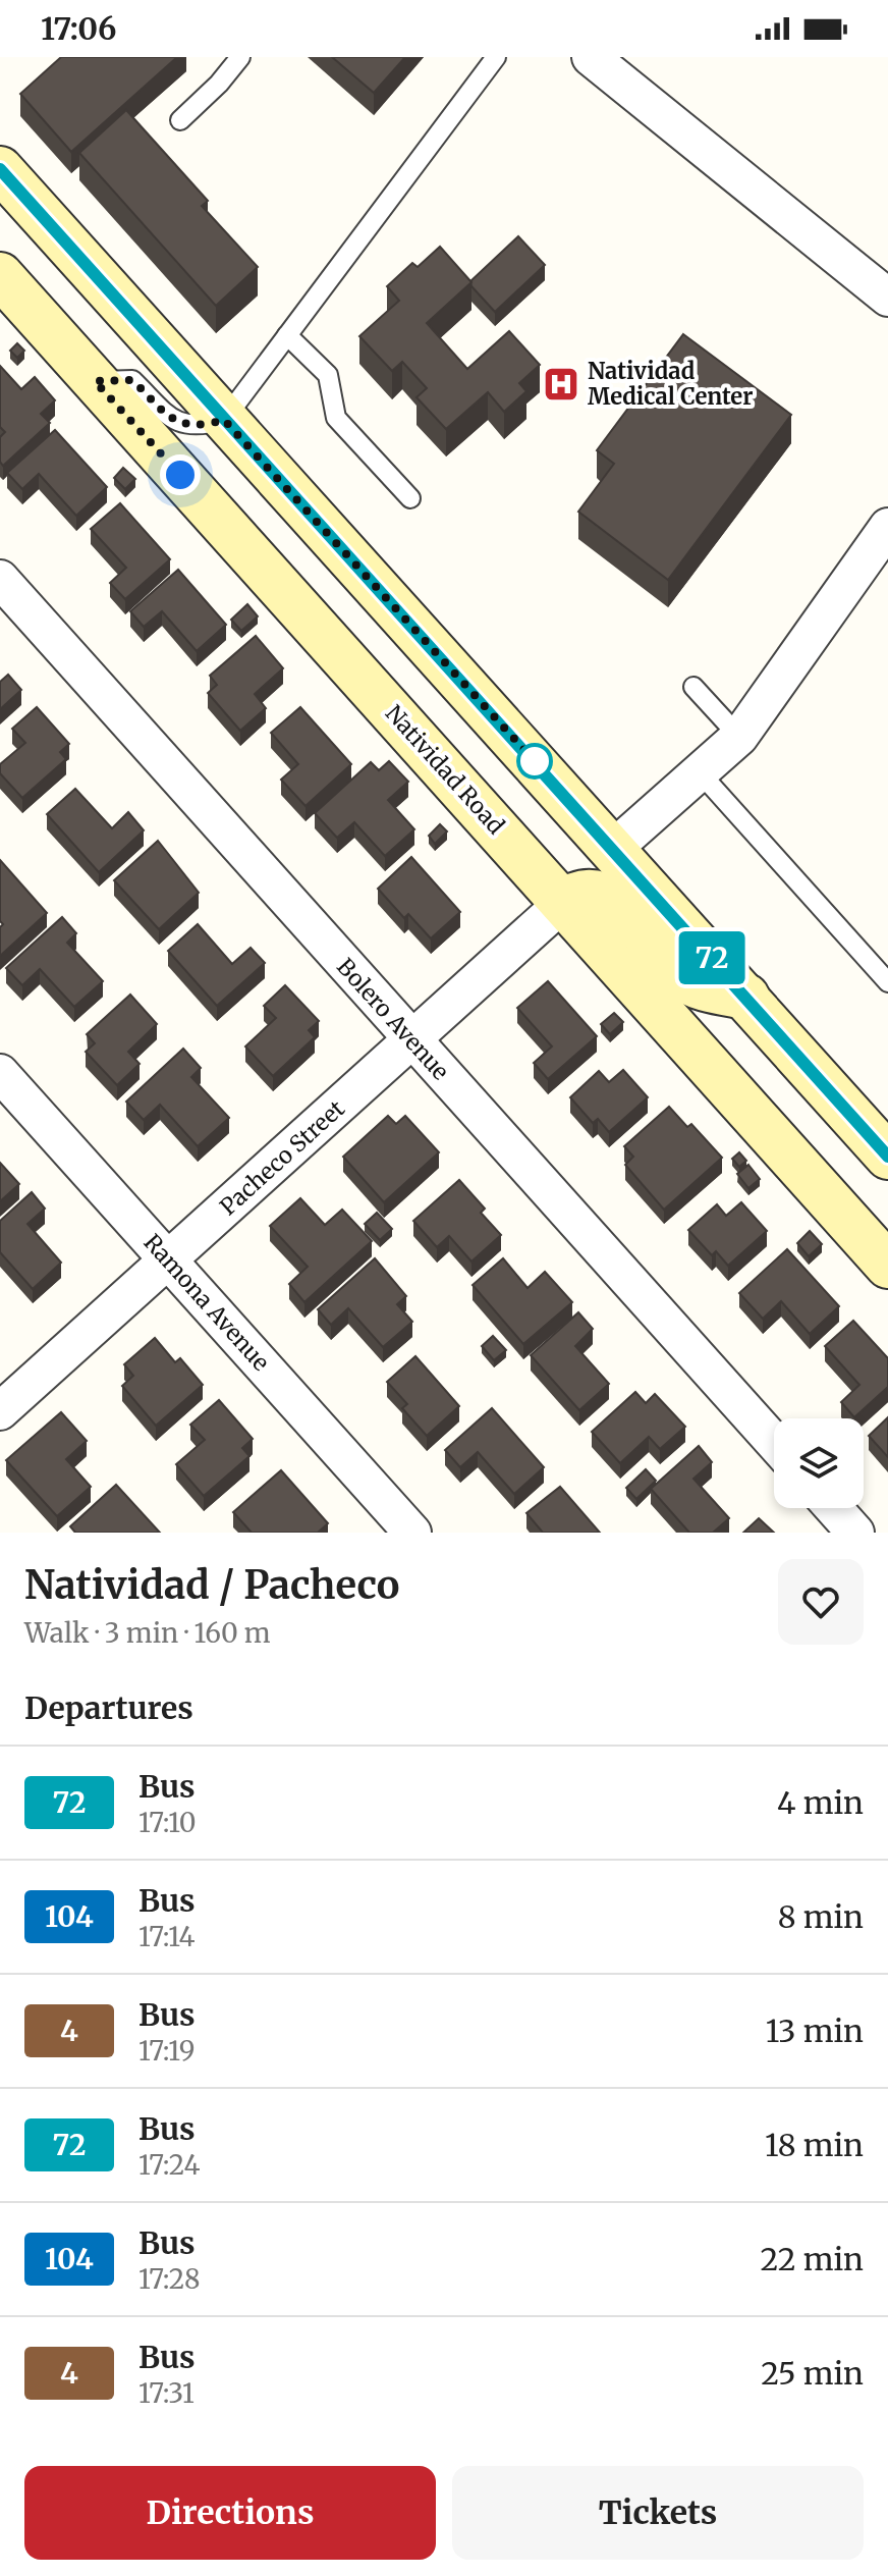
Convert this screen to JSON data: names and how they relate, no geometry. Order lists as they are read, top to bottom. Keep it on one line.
{"streets":{"main road":["Natividad Road"],"street":["Bolero Avenue","Pacheco Street","Ramona Avenue"]},"crossings":[["Natividad Road","Pacheco Street"],["Bolero Avenue","Pacheco Street"],["Pacheco Street","Ramona Avenue"]],"places":{"hospital":["Natividad Medical Center"]},"lines":["bus line 72"],"page":{"status":"17:06","on_map":"72","heading":[["Natividad / Pacheco","Walk · 3 min · 160 m"],"Departures"],"list":[{"mark":"72","name":"Bus","note":"17:10","value":"4 min"},{"mark":"104","name":"Bus","note":"17:14","value":"8 min"},{"mark":"4","name":"Bus","note":"17:19","value":"13 min"},{"mark":"72","name":"Bus","note":"17:24","value":"18 min"},{"mark":"104","name":"Bus","note":"17:28","value":"22 min"},{"mark":"4","name":"Bus","note":"17:31","value":"25 min"}],"buttons":["Directions","Tickets"]}}
